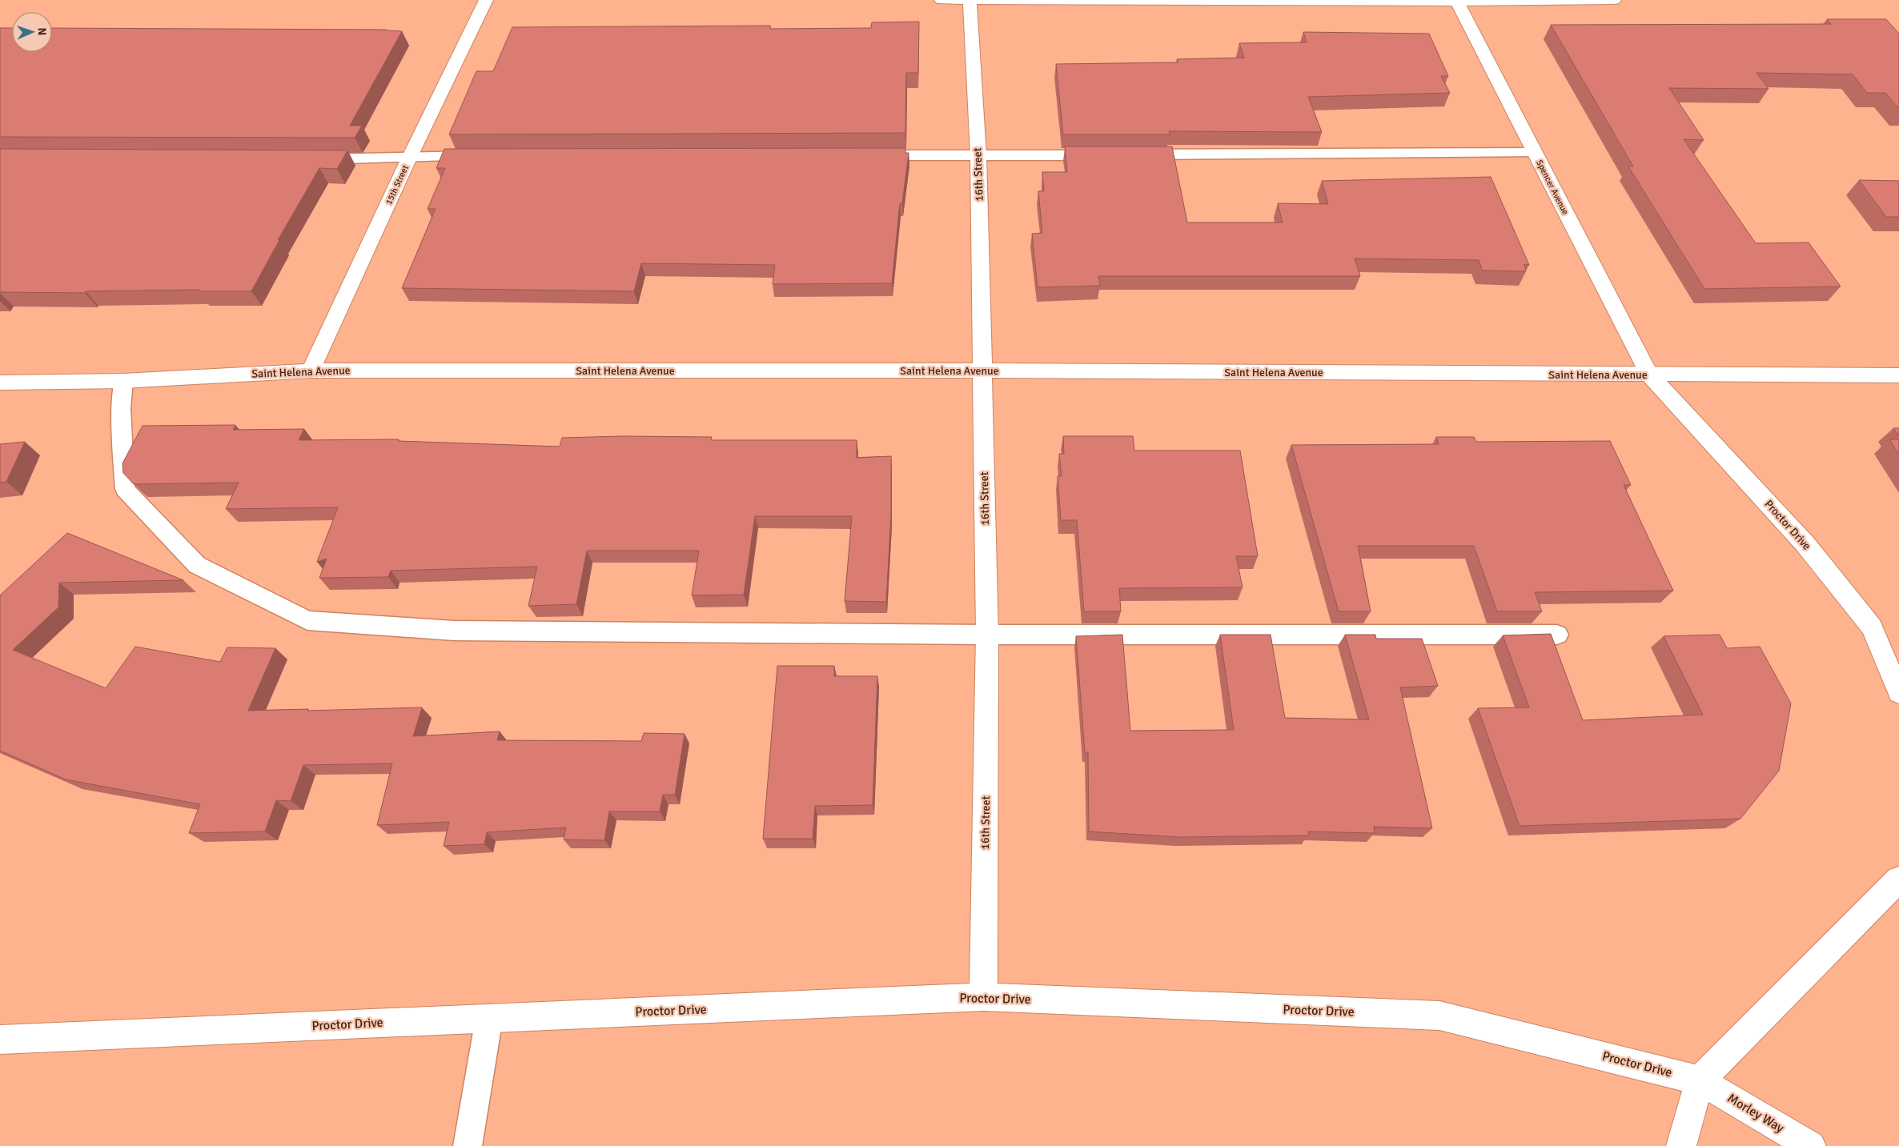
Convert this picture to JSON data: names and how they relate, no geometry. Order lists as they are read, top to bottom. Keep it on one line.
{"streets":{"street":["16th Street","15th Street","Spencer Avenue","Saint Helena Avenue","Proctor Drive","Morley Way"]},"crossings":[["16th Street","Saint Helena Avenue"],["16th Street","Proctor Drive"],["15th Street","Saint Helena Avenue"],["Spencer Avenue","Saint Helena Avenue"],["Spencer Avenue","Proctor Drive"],["Saint Helena Avenue","Proctor Drive"],["Proctor Drive","Morley Way"]],"north":"right"}
